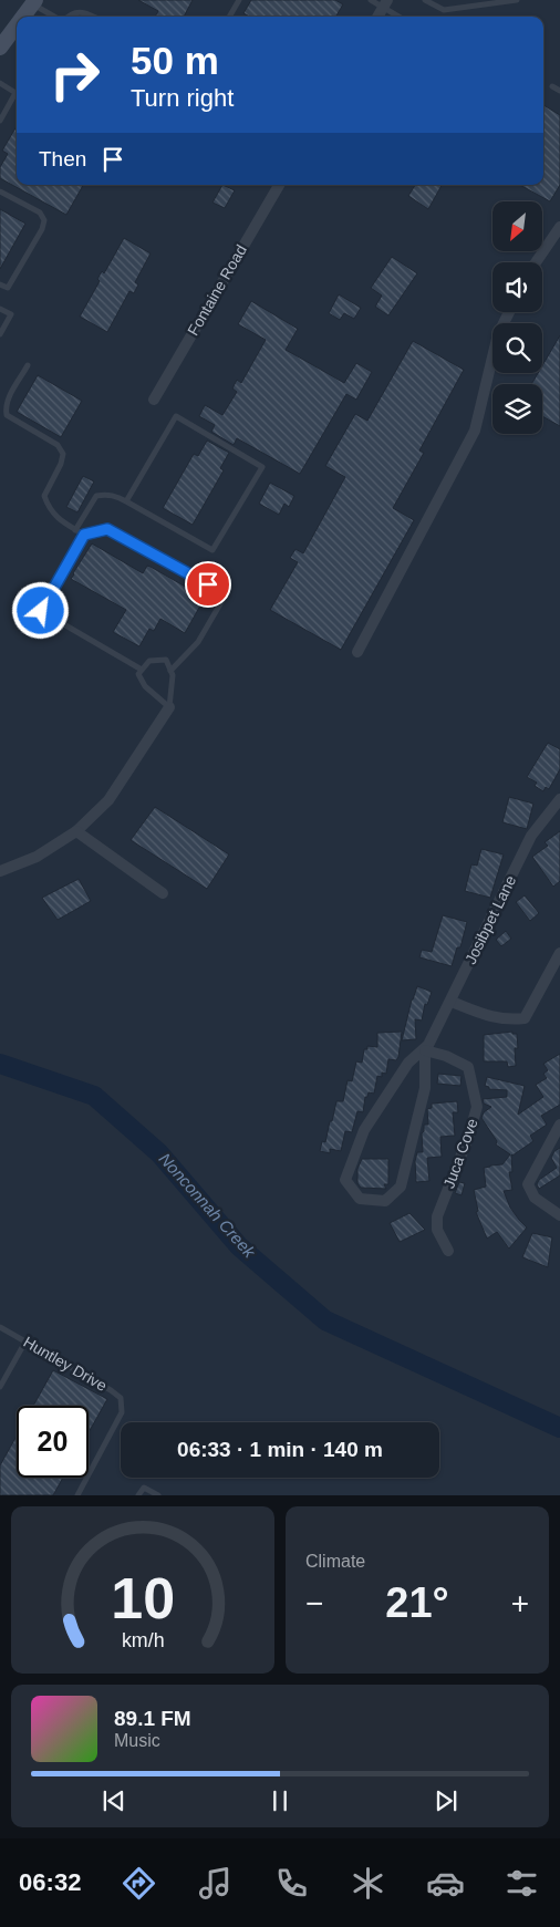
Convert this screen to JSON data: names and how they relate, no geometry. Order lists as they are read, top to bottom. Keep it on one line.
{"streets":{"street":["Fontaine Road","Josibpet Lane","Juca Cove"],"lane":["Huntley Drive"]},"crossings":[["Josibpet Lane","Juca Cove"]],"water":["Nonconnah Creek"],"north":"bottom left","page":{"turn":["50 m","Turn right"],"then":"Then","limit":"20","trip":"06:33 · 1 min · 140 m","tile":"Climate","heat":["−","21°","+"],"song":["89.1 FM","Music"],"tabs":"06:32","gauge":["10","km/h"]}}
